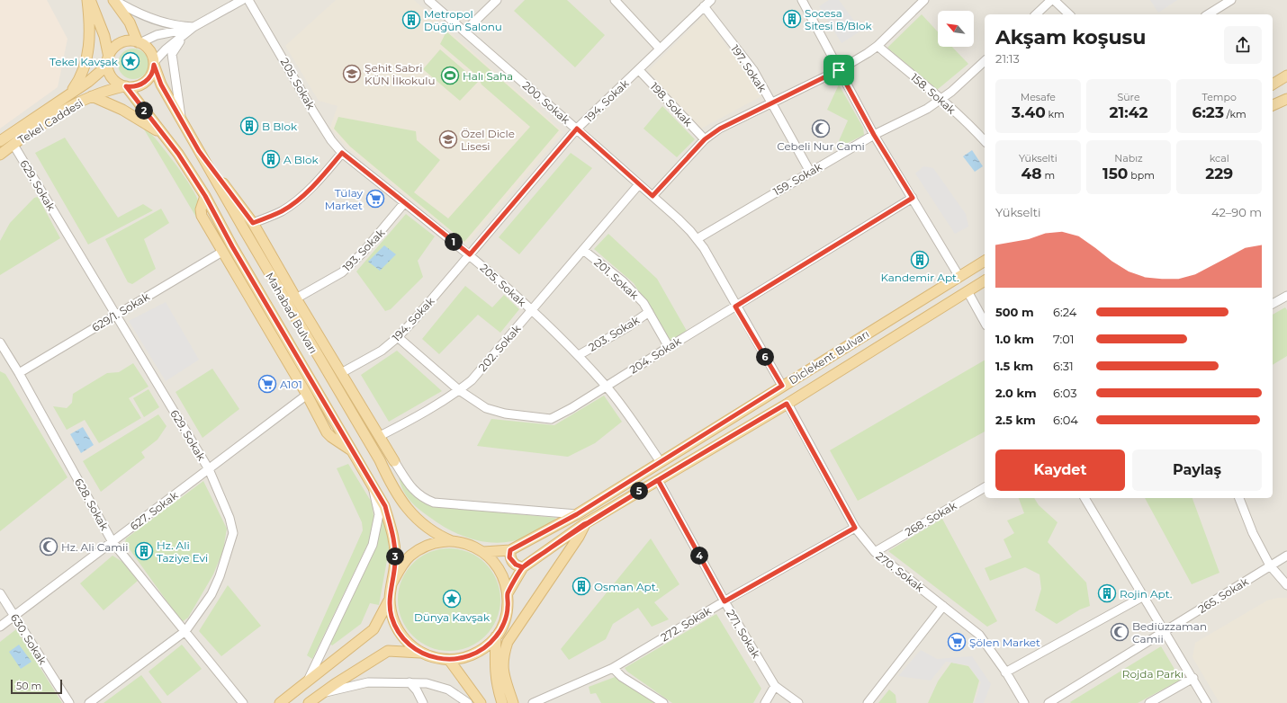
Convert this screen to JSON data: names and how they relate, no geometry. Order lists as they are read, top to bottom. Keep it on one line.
{"streets":{"main road":["Tekel Caddesi","Mahabad Bulvarı","Diclekent Bulvarı"],"street":["197. Sokak","205. Sokak","158. Sokak","194. Sokak","200. Sokak","198. Sokak","159. Sokak","629. Sokak","193. Sokak","201. Sokak","629/1. Sokak","203. Sokak","202. Sokak","204. Sokak","628. Sokak","627. Sokak","268. Sokak","270. Sokak","265. Sokak","272. Sokak","271. Sokak","630. Sokak"]},"crossings":[["197. Sokak","194. Sokak"],["197. Sokak","159. Sokak"],["205. Sokak","194. Sokak"],["205. Sokak","193. Sokak"],["205. Sokak","203. Sokak"],["205. Sokak","202. Sokak"],["205. Sokak","204. Sokak"],["205. Sokak","Diclekent Bulvarı"],["158. Sokak","159. Sokak"],["194. Sokak","200. Sokak"],["194. Sokak","198. Sokak"],["194. Sokak","204. Sokak"],["200. Sokak","159. Sokak"],["200. Sokak","202. Sokak"],["200. Sokak","204. Sokak"],["200. Sokak","Diclekent Bulvarı"],["Tekel Caddesi","629. Sokak"],["Tekel Caddesi","Mahabad Bulvarı"],["629. Sokak","629/1. Sokak"],["629. Sokak","628. Sokak"],["629. Sokak","627. Sokak"],["201. Sokak","203. Sokak"],["201. Sokak","202. Sokak"],["201. Sokak","204. Sokak"],["629/1. Sokak","628. Sokak"],["Mahabad Bulvarı","Diclekent Bulvarı"],["202. Sokak","204. Sokak"],["Diclekent Bulvarı","270. Sokak"],["Diclekent Bulvarı","271. Sokak"],["628. Sokak","627. Sokak"],["627. Sokak","630. Sokak"],["268. Sokak","270. Sokak"],["270. Sokak","272. Sokak"],["272. Sokak","271. Sokak"]],"parks":["Rojda Parkı"],"places":{"building":["Socesa Sitesi B/Blok","Metropol Düğün Salonu","B Blok","A Blok","Kandemir Apt.","Hz. Ali Taziye Evi","Osman Apt.","Rojin Apt."],"place":["Tekel Kavşak","Dünya Kavşak"],"school or university":["Şehit Sabri KÜN İlkokulu","Özel Dicle Lisesi"],"sports":["Halı Saha"],"mosque":["Cebeli Nur Cami","Hz. Ali Camii","Bediüzzaman Camii"],"supermarket":["Tülay Market","A101","Şölen Market"]},"scale_bar":"50 m","north":"top left","page":{"heading":["Akşam koşusu","21:13"],"stats":[["Mesafe","3.40 km"],["Süre","21:42"],["Tempo","6:23 /km"],["Yükselti","48 m"],["Nabız","150 bpm"],["kcal","229"]],"pins":["2","1","6","5","4","3"],"chart":["Yükselti","42–90 m"],"list":[{"name":"500 m","note":"6:24"},{"name":"1.0 km","note":"7:01"},{"name":"1.5 km","note":"6:31"},{"name":"2.0 km","note":"6:03"},{"name":"2.5 km","note":"6:04"}],"buttons":["Kaydet","Paylaş"],"scale":"50 m"}}
